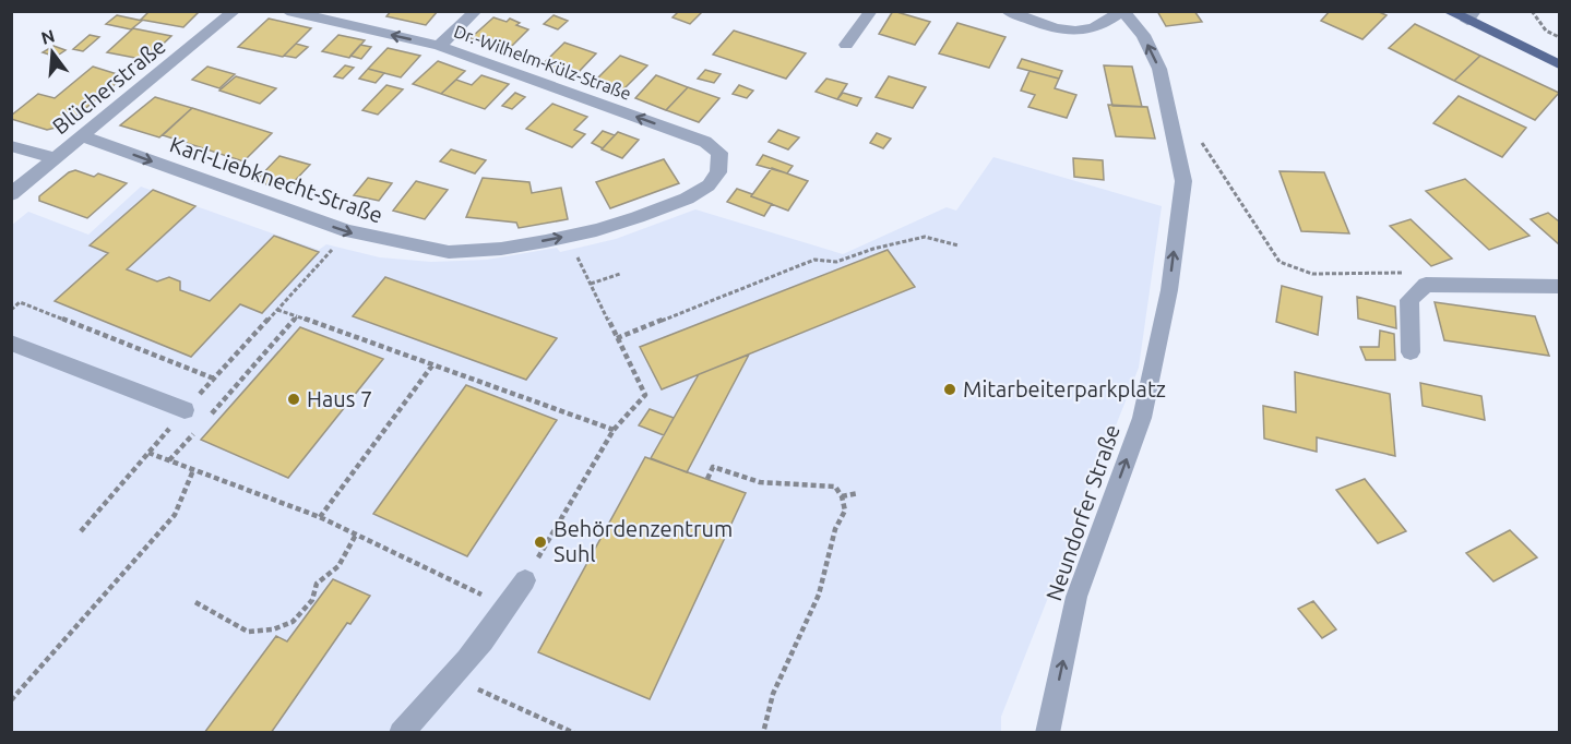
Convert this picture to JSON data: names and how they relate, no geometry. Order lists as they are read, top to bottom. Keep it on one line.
{"streets":{"street":["Dr.-Wilhelm-Külz-Straße","Blücherstraße","Karl-Liebknecht-Straße","Neundorfer Straße"]},"crossings":[["Dr.-Wilhelm-Külz-Straße","Karl-Liebknecht-Straße"],["Blücherstraße","Karl-Liebknecht-Straße"]],"one_way":["Dr.-Wilhelm-Külz-Straße","Karl-Liebknecht-Straße","Neundorfer Straße"],"places":["Mitarbeiterparkplatz","Haus 7","Behördenzentrum Suhl"],"north":"top"}
